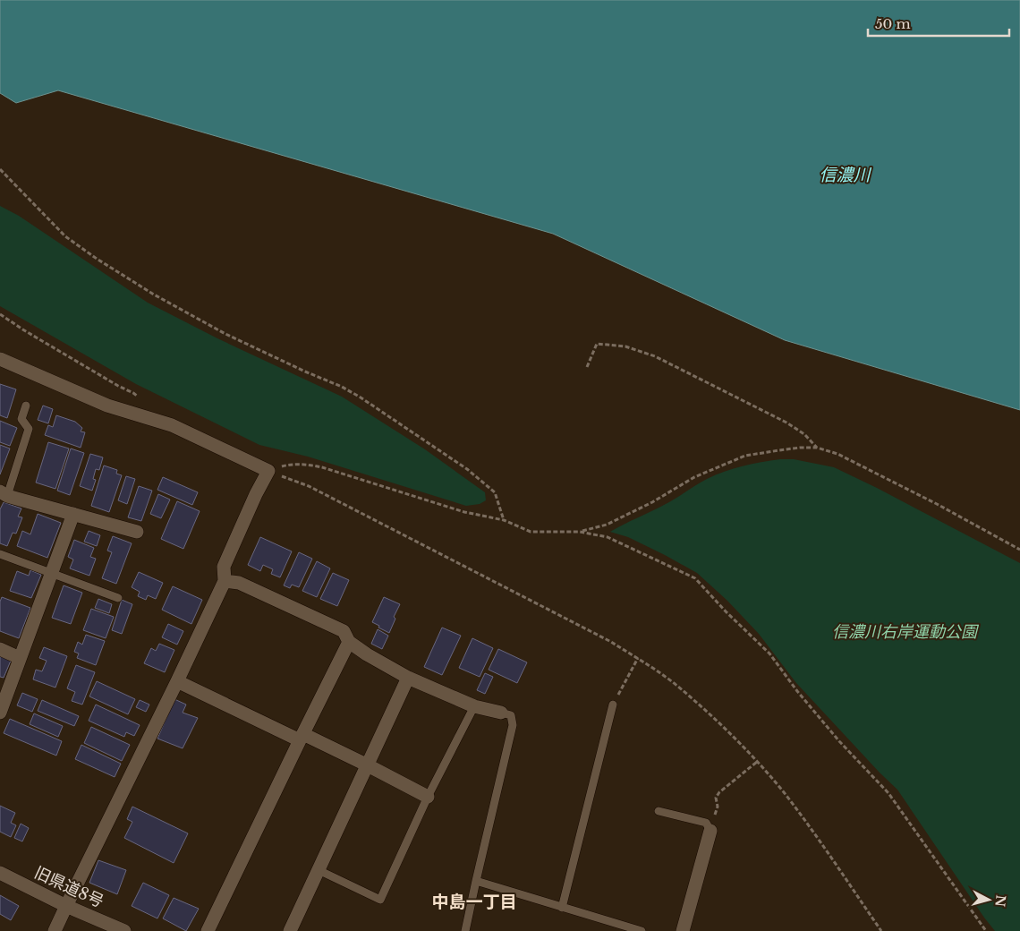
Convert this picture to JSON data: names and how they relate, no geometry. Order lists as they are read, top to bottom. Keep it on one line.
{"streets":{"street":["旧県道8号"]},"districts":["中島一丁目"],"water":["信濃川"],"parks":["信濃川右岸運動公園"],"scale_bar":"50 m","north":"right"}
